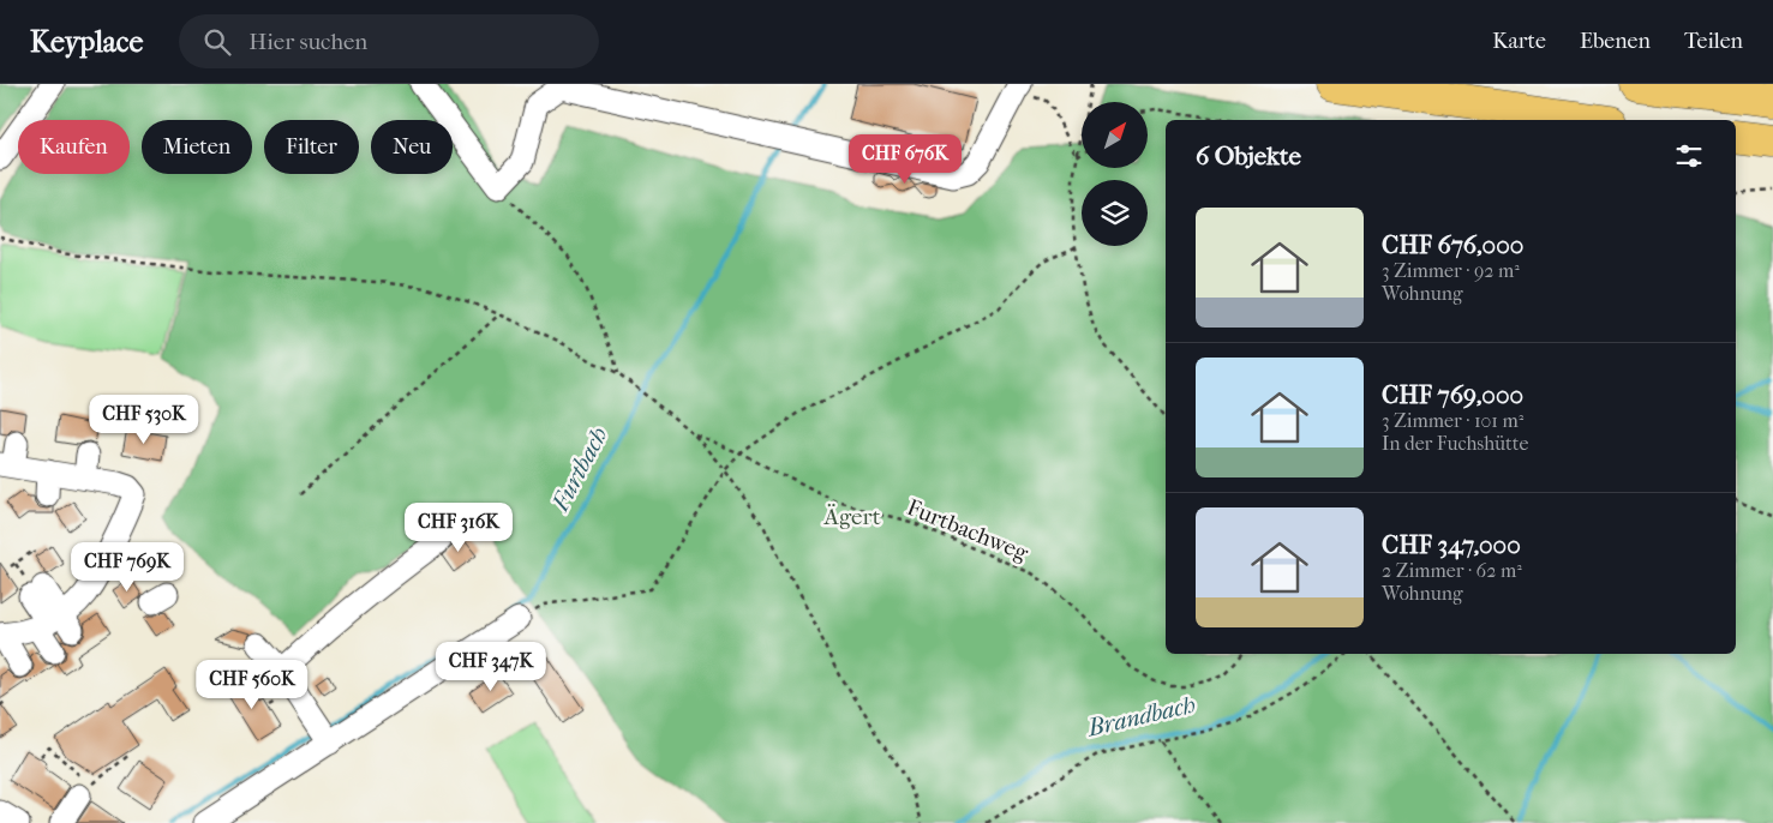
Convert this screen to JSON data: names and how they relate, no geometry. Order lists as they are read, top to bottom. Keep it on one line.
{"streets":{"path":["Furtbachweg"]},"water":["Furtbach","Brandbach"],"parks":["Ägert"],"north":"top right","page":{"header":"Keyplace","search":"Hier suchen","nav":["Karte","Ebenen","Teilen"],"chip":["Kaufen","Mieten","Filter","Neu"],"heading":"6 Objekte","price":["CHF 676K","CHF 530K","CHF 316K","CHF 769K","CHF 347K","CHF 560K"],"list":[{"name":"CHF 676,000","note":"3 Zimmer · 92 m² · Wohnung"},{"name":"CHF 769,000","note":"3 Zimmer · 101 m² · In der Fuchshütte"},{"name":"CHF 347,000","note":"2 Zimmer · 62 m² · Wohnung"}]}}
